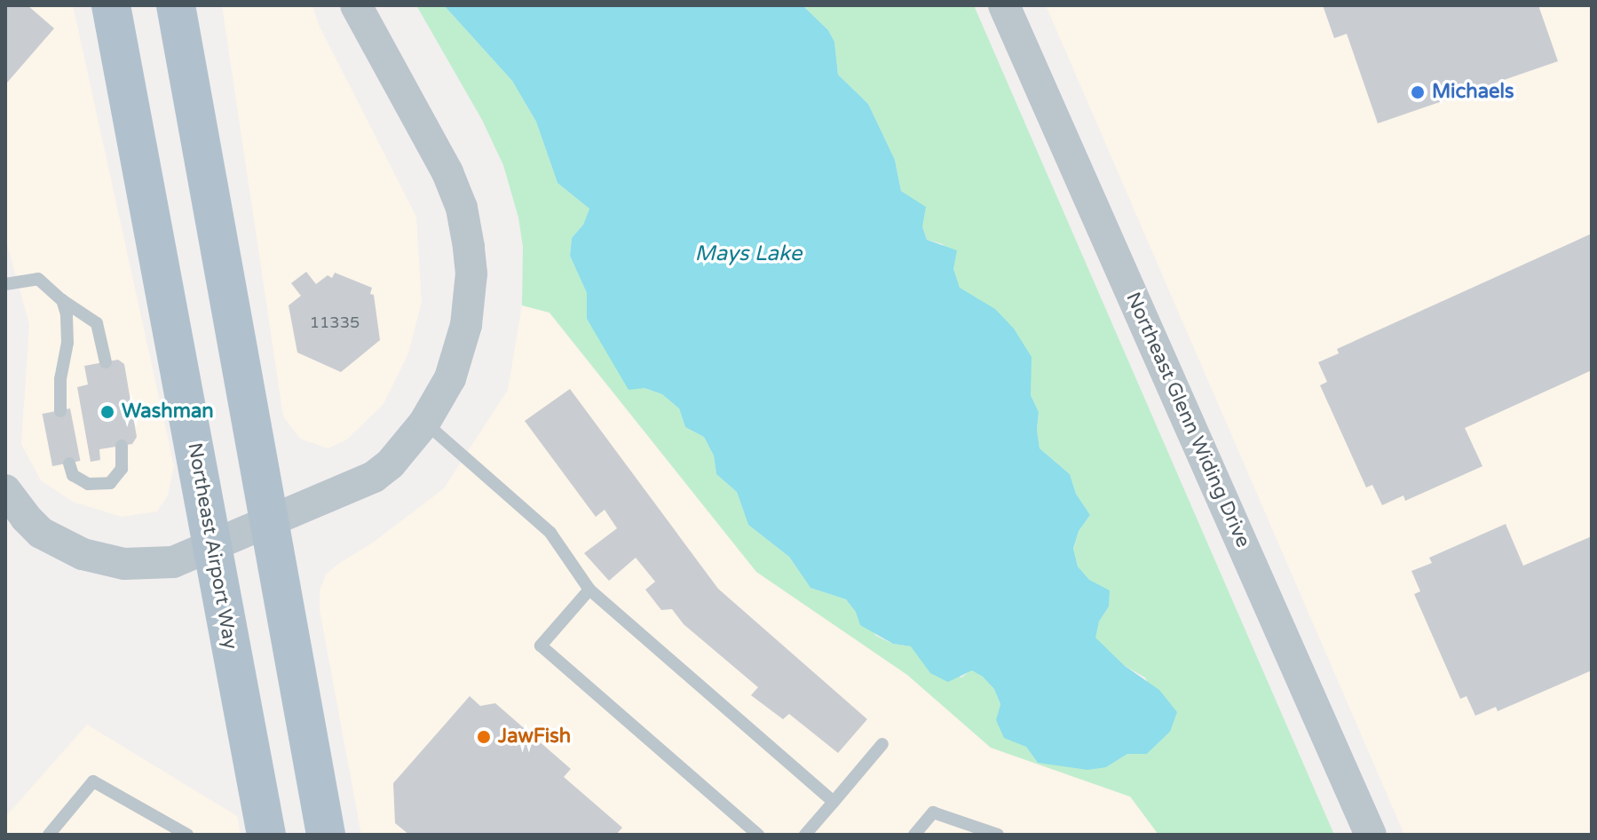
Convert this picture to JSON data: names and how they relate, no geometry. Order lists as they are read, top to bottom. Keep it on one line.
{"streets":{"main road":["Northeast Airport Way"],"street":["Northeast Glenn Widing Drive"]},"water":["Mays Lake"],"places":["Michaels","Washman","JawFish"],"house_numbers":["11335"]}
